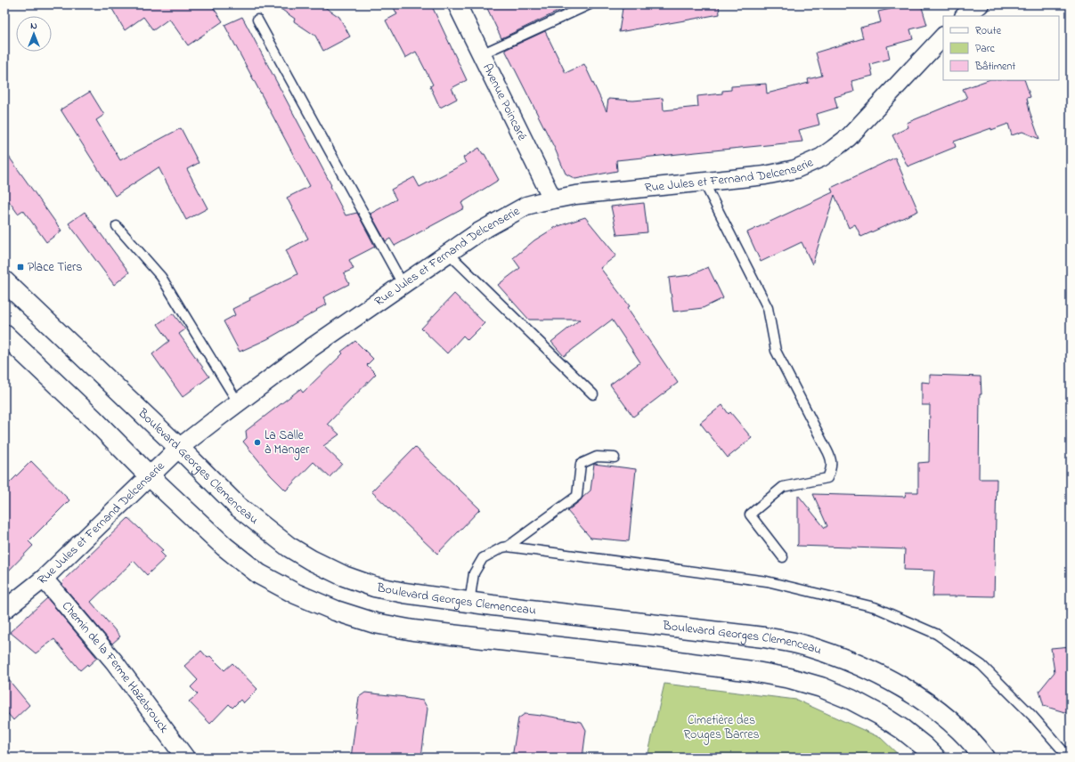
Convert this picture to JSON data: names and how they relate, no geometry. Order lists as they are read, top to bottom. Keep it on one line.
{"streets":{"main road":["Boulevard Georges Clemenceau"],"street":["Avenue Poincaré","Rue Jules et Fernand Delcenserie","Chemin de la Ferme Hazebrouck"]},"crossings":[["Avenue Poincaré","Rue Jules et Fernand Delcenserie"],["Rue Jules et Fernand Delcenserie","Boulevard Georges Clemenceau"],["Rue Jules et Fernand Delcenserie","Chemin de la Ferme Hazebrouck"]],"parks":["Cimetière des Rouges Barres"],"places":{"transit":["Place Tiers"],"other":["La Salle à Manger"]},"legend":["Route","Parc","Bâtiment"],"north":"top"}
